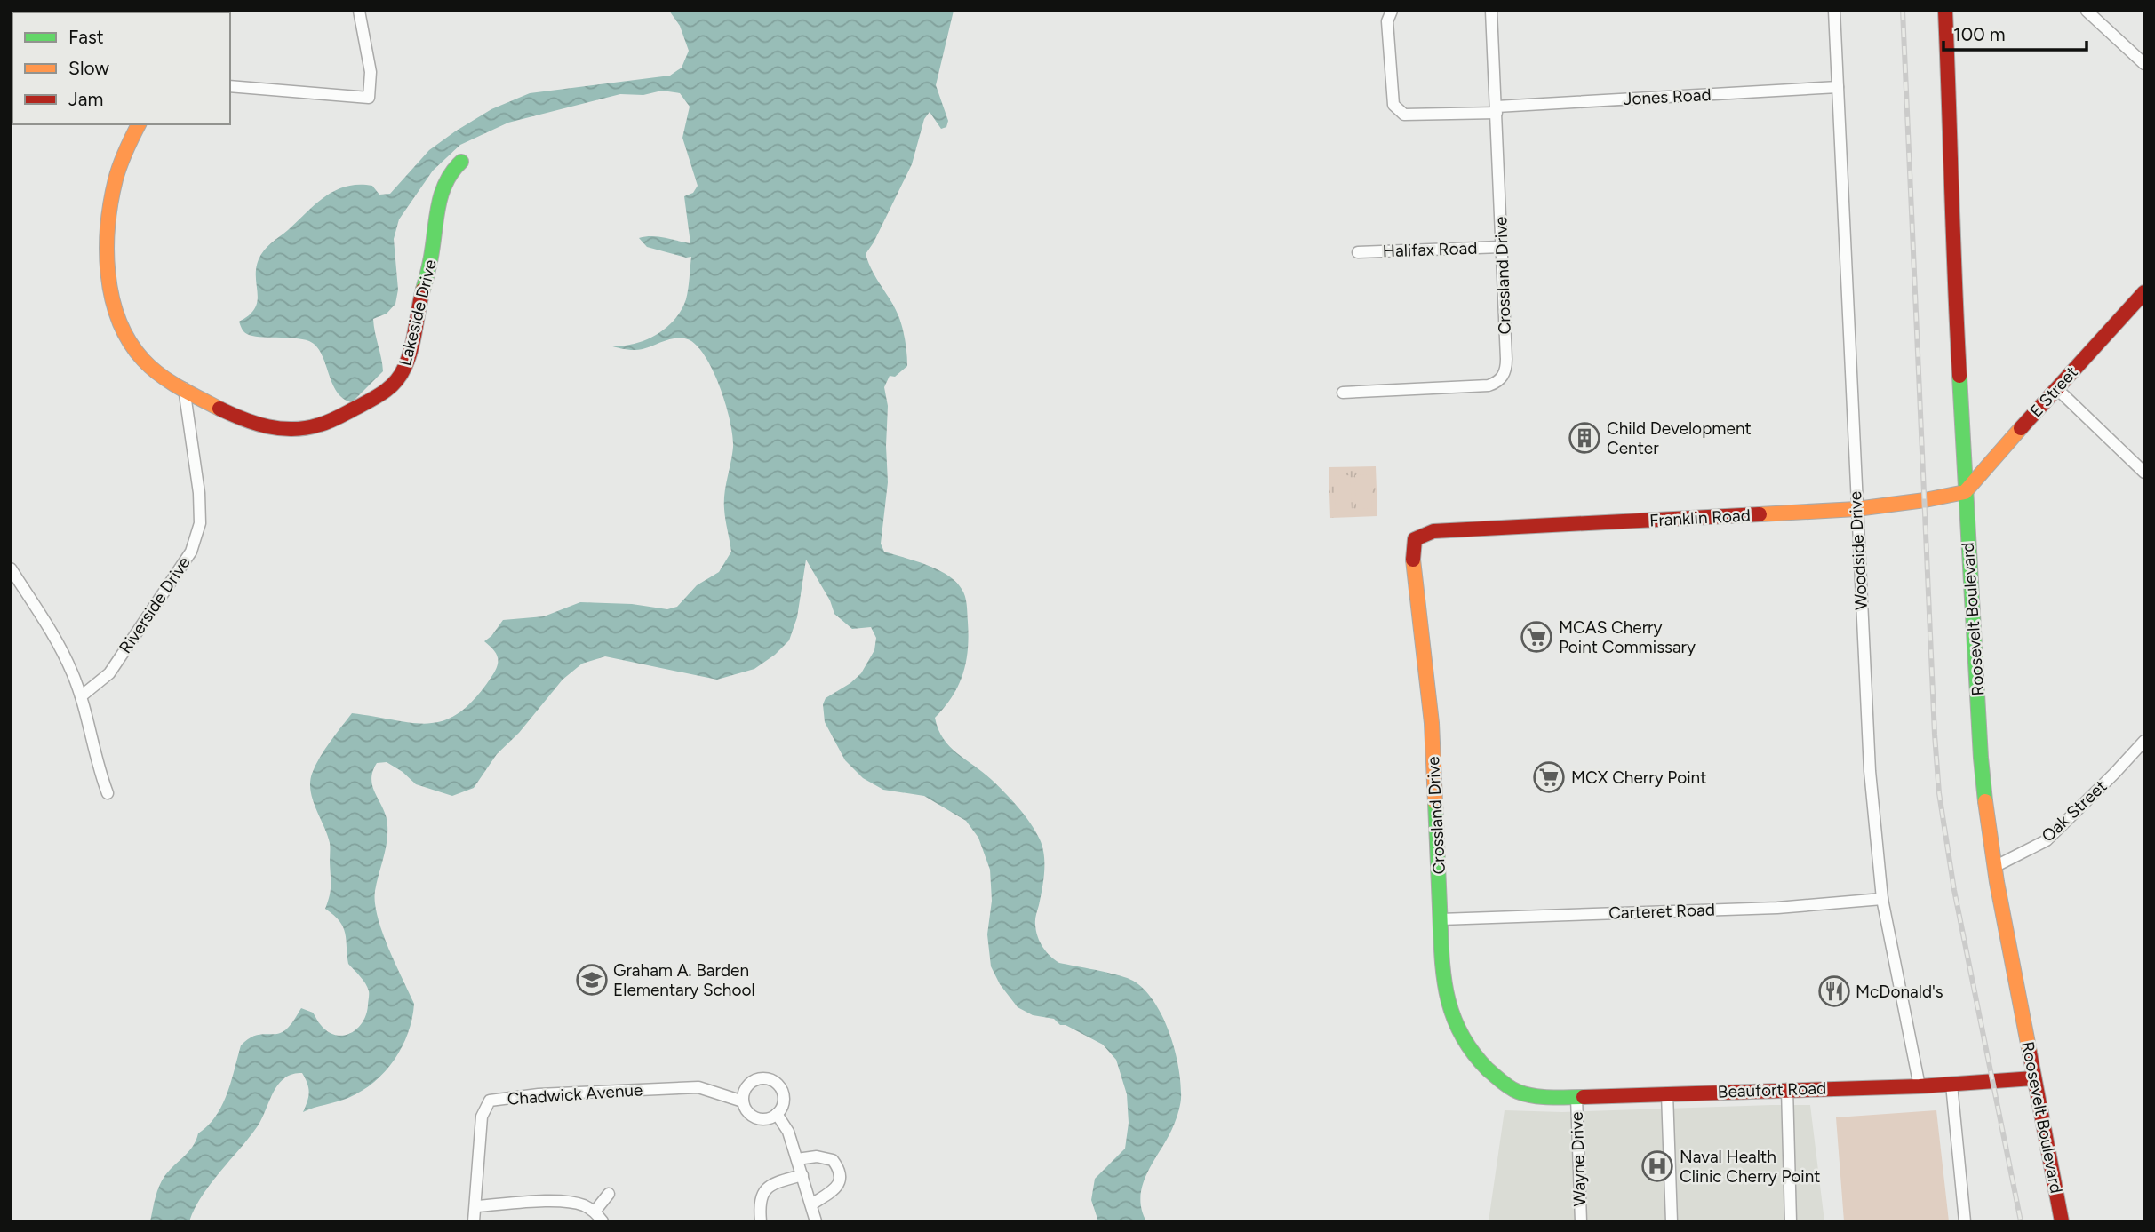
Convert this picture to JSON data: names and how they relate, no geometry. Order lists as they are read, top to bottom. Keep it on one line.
{"streets":{"street":["Jones Road","Halifax Road","Crossland Drive","Lakeside Drive","E Street","Franklin Road","Woodside Drive","Riverside Drive","Roosevelt Boulevard","Oak Street","Carteret Road","Beaufort Road","Chadwick Avenue","Wayne Drive"]},"crossings":[["Jones Road","Crossland Drive"],["Jones Road","Woodside Drive"],["Halifax Road","Crossland Drive"],["Crossland Drive","Franklin Road"],["Crossland Drive","Carteret Road"],["Crossland Drive","Beaufort Road"],["Lakeside Drive","Riverside Drive"],["E Street","Franklin Road"],["E Street","Roosevelt Boulevard"],["Franklin Road","Woodside Drive"],["Franklin Road","Roosevelt Boulevard"],["Woodside Drive","Carteret Road"],["Woodside Drive","Beaufort Road"],["Roosevelt Boulevard","Oak Street"],["Roosevelt Boulevard","Beaufort Road"],["Beaufort Road","Wayne Drive"]],"places":{"building":["Child Development Center"],"supermarket":["MCAS Cherry Point Commissary","MCX Cherry Point"],"school or university":["Graham A. Barden Elementary School"],"restaurant":["McDonald's"],"hospital":["Naval Health Clinic Cherry Point"]},"legend":["Fast","Slow","Jam"],"scale_bar":"100 m"}
